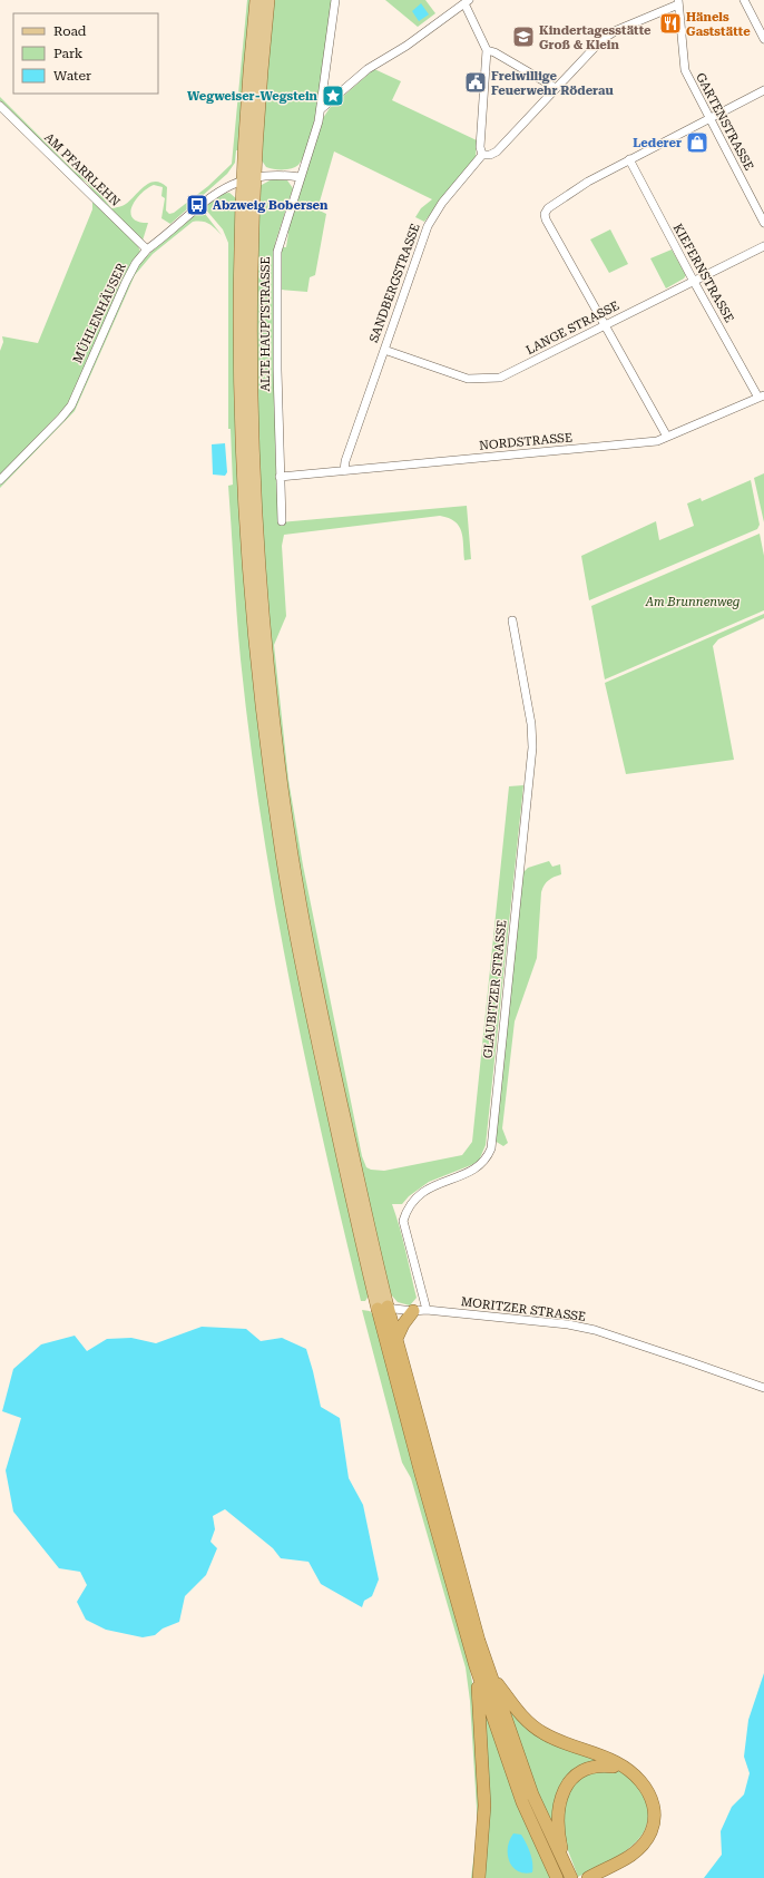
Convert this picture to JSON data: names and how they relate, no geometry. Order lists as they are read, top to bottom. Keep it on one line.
{"streets":{"street":["GARTENSTRASSE","AM PFARRLEHN","KIEFERNSTRASSE","SANDBERGSTRASSE","MÜHLENHÄUSER","ALTE HAUPTSTRASSE","LANGE STRASSE","NORDSTRASSE","GLAUBITZER STRASSE","MORITZER STRASSE"]},"crossings":[["GARTENSTRASSE","SANDBERGSTRASSE"],["AM PFARRLEHN","MÜHLENHÄUSER"],["KIEFERNSTRASSE","LANGE STRASSE"],["KIEFERNSTRASSE","NORDSTRASSE"],["SANDBERGSTRASSE","LANGE STRASSE"],["SANDBERGSTRASSE","NORDSTRASSE"],["ALTE HAUPTSTRASSE","NORDSTRASSE"],["GLAUBITZER STRASSE","MORITZER STRASSE"]],"parks":["Am Brunnenweg"],"places":{"restaurant":["Hänels Gaststätte"],"school or university":["Kindertagesstätte Groß & Klein"],"public building":["Freiwillige Feuerwehr Röderau"],"place":["Wegweiser-Wegstein"],"shop":["Lederer"],"bus stop":["Abzweig Bobersen"]},"legend":["Road","Park","Water"]}
